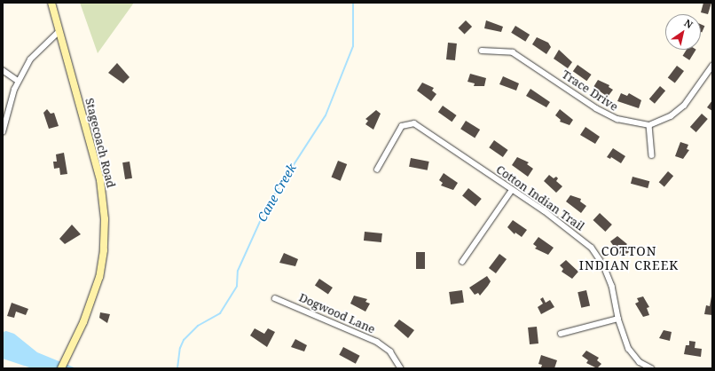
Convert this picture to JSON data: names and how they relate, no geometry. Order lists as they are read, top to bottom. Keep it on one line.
{"streets":{"street":["Trace Drive","Stagecoach Road","Cotton Indian Trail","Dogwood Lane"]},"districts":["COTTON INDIAN CREEK"],"water":["Cane Creek"],"north":"top right"}
